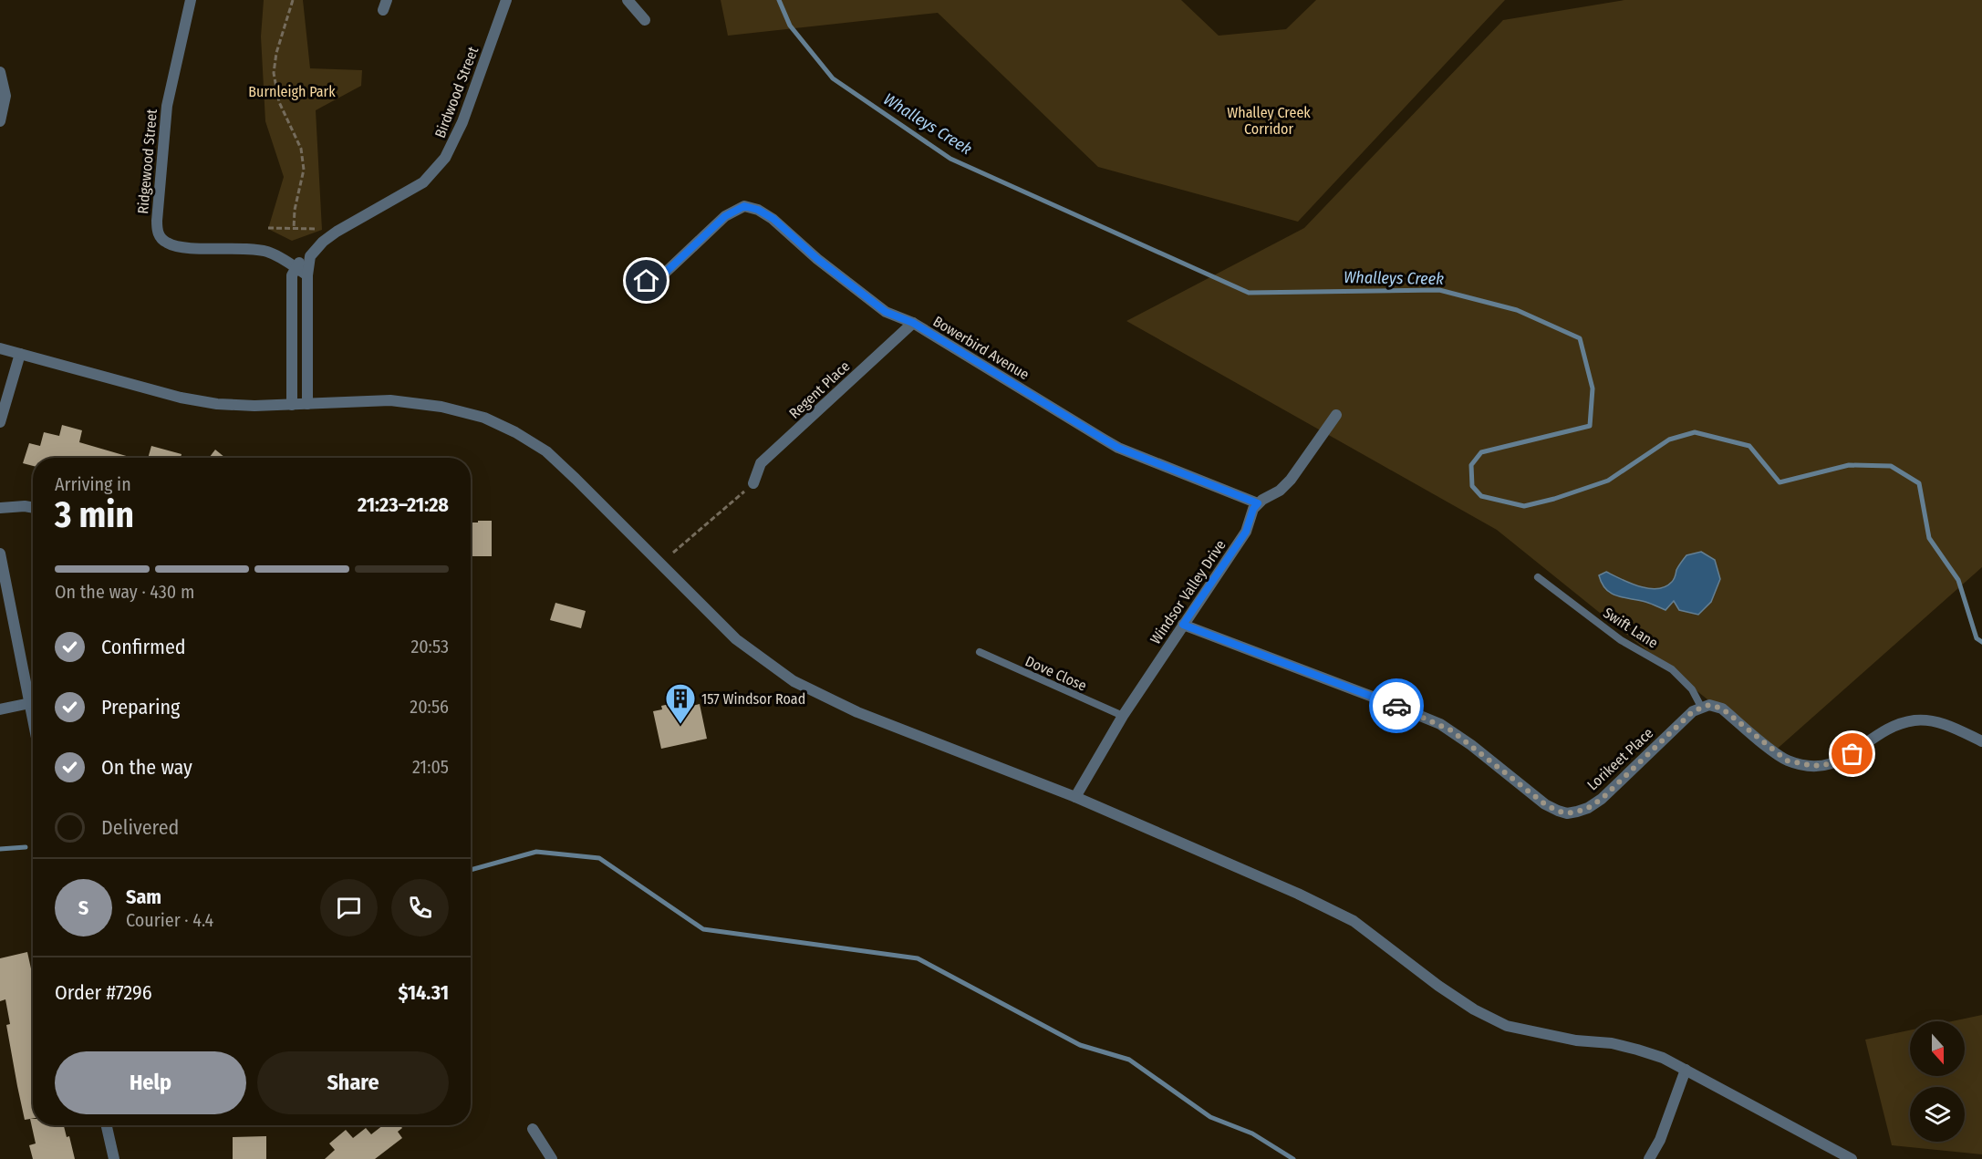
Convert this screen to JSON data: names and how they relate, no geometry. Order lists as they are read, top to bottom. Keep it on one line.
{"streets":{"street":["Birdwood Street","Ridgewood Street","Bowerbird Avenue","Regent Place","Windsor Valley Drive","Lorikeet Place"],"lane":["Swift Lane","Dove Close"]},"crossings":[["Birdwood Street","Ridgewood Street"],["Bowerbird Avenue","Regent Place"],["Bowerbird Avenue","Windsor Valley Drive"],["Windsor Valley Drive","Dove Close"],["Windsor Valley Drive","Lorikeet Place"],["Swift Lane","Lorikeet Place"]],"water":["Whalleys Creek"],"parks":["Burnleigh Park","Whalley Creek Corridor"],"places":{"building":["157 Windsor Road"]},"north":"bottom","page":{"heading":["3 min","Arriving in","21:23–21:28"],"panel":["Sam","Courier · 4.4","Order #7296","$14.31"],"bar":"On the way · 430 m","list":[["Confirmed","20:53"],["Preparing","20:56"],["On the way","21:05"],"Delivered"],"round":"S","buttons":["Help","Share"]}}
